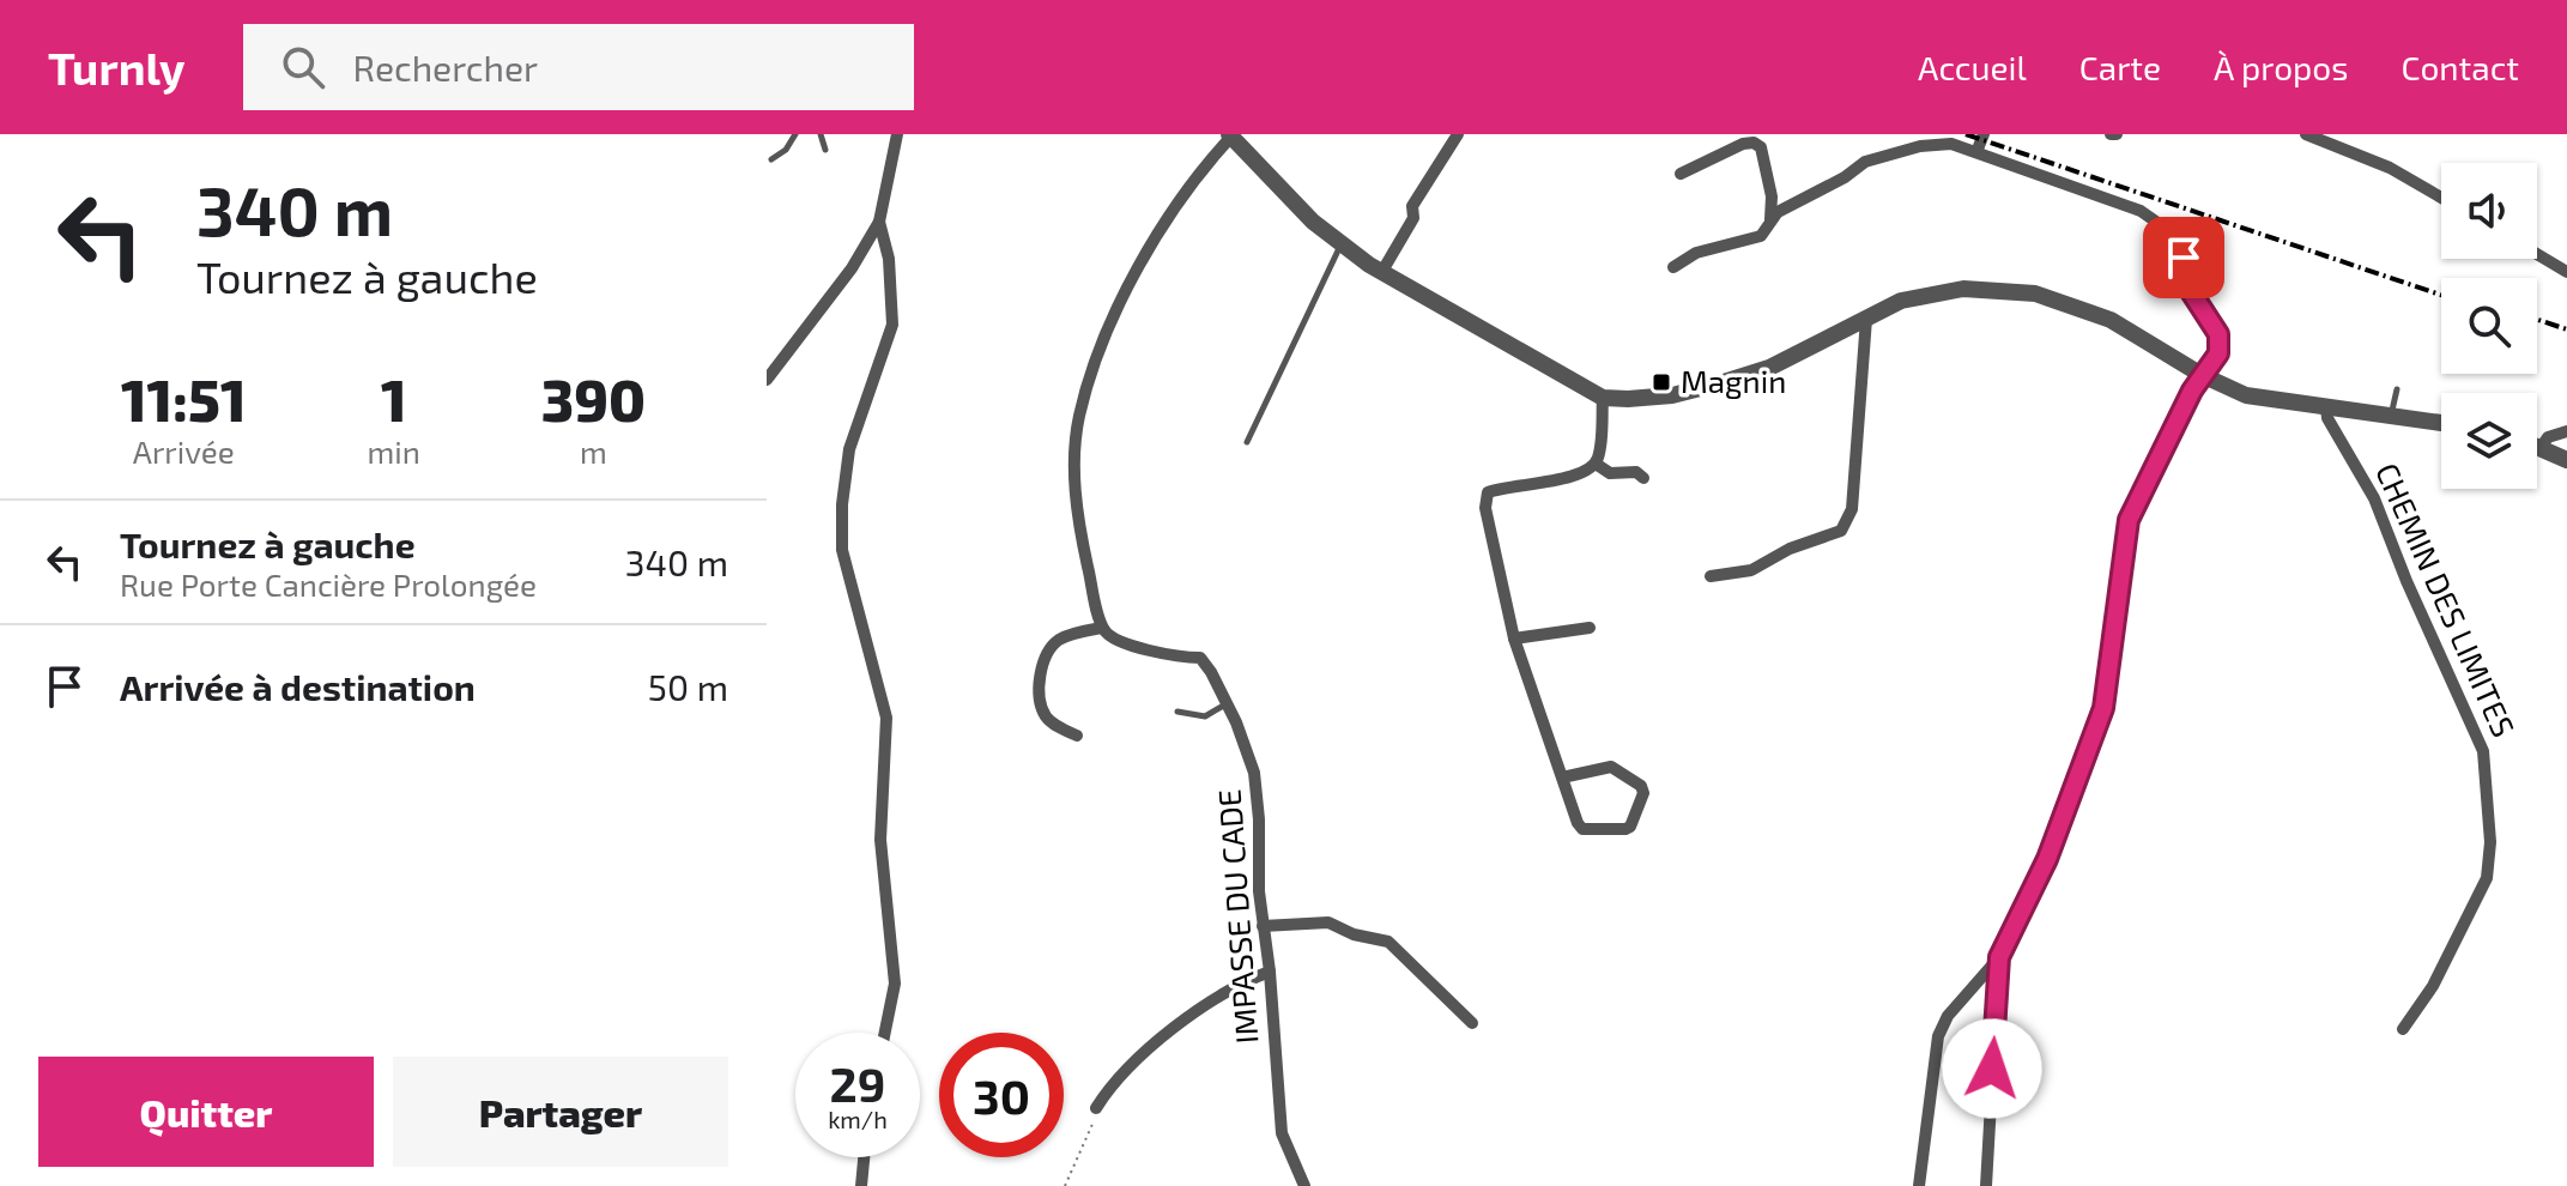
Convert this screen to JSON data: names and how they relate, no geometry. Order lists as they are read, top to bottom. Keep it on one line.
{"streets":{"street":["CHEMIN DES LIMITES","IMPASSE DU CADE"]},"places":{"transit":["Magnin"]},"page":{"header":"Turnly","search":"Rechercher","nav":["Accueil","Carte","À propos","Contact"],"turn":["340 m","Tournez à gauche"],"eta":["11:51","Arrivée","1","min","390","m"],"list":[{"name":"Tournez à gauche","note":"Rue Porte Cancière Prolongée","value":"340 m"},{"name":"Arrivée à destination","value":"50 m"}],"speed":"29 km/h","limit":"30","buttons":["Quitter","Partager"]}}
